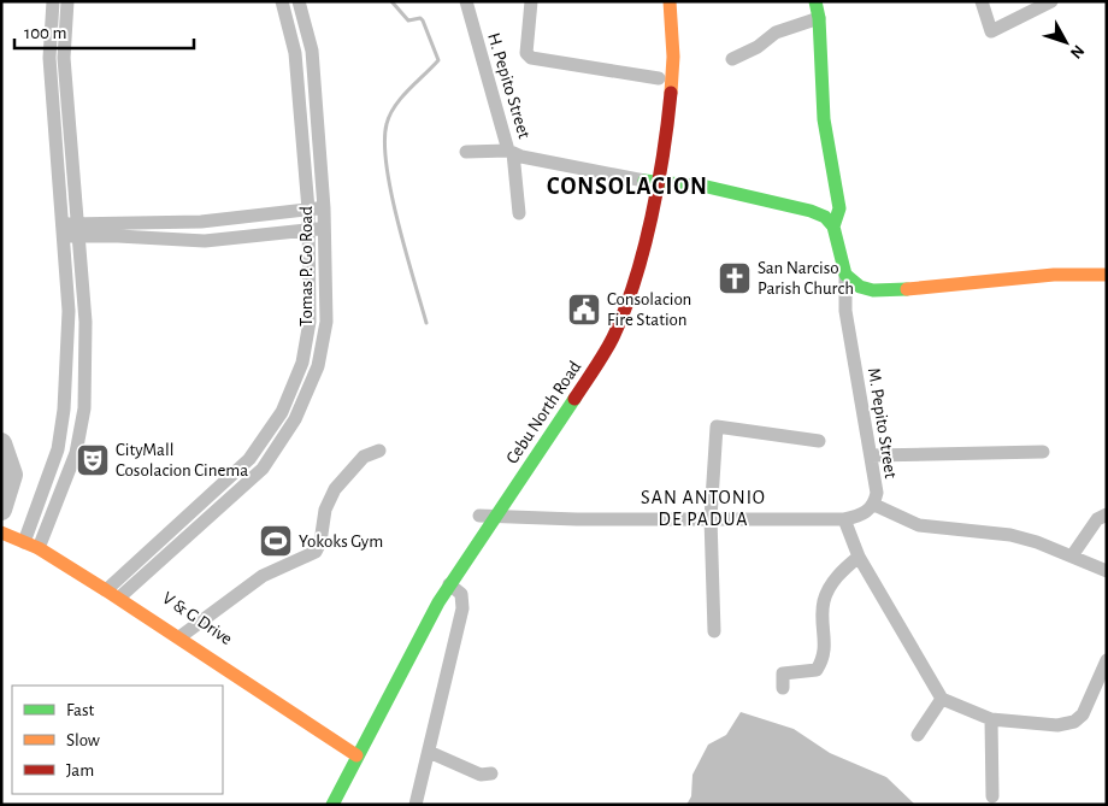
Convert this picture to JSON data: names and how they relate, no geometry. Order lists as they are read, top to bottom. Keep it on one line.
{"streets":{"main road":["Cebu North Road","M. Pepito Street","V & G Drive"],"street":["H. Pepito Street","Tomas P. Go Road"]},"crossings":[["H. Pepito Street","Cebu North Road"],["Tomas P. Go Road","V & G Drive"],["Cebu North Road","M. Pepito Street"],["Cebu North Road","V & G Drive"]],"districts":["CONSOLACION","SAN ANTONIO DE PADUA"],"places":{"church":["San Narciso Parish Church"],"public building":["Consolacion Fire Station"],"theatre":["CityMall Cosolacion Cinema"],"sports":["Yokoks Gym"]},"legend":["Fast","Slow","Jam"],"scale_bar":"100 m","north":"bottom right"}
